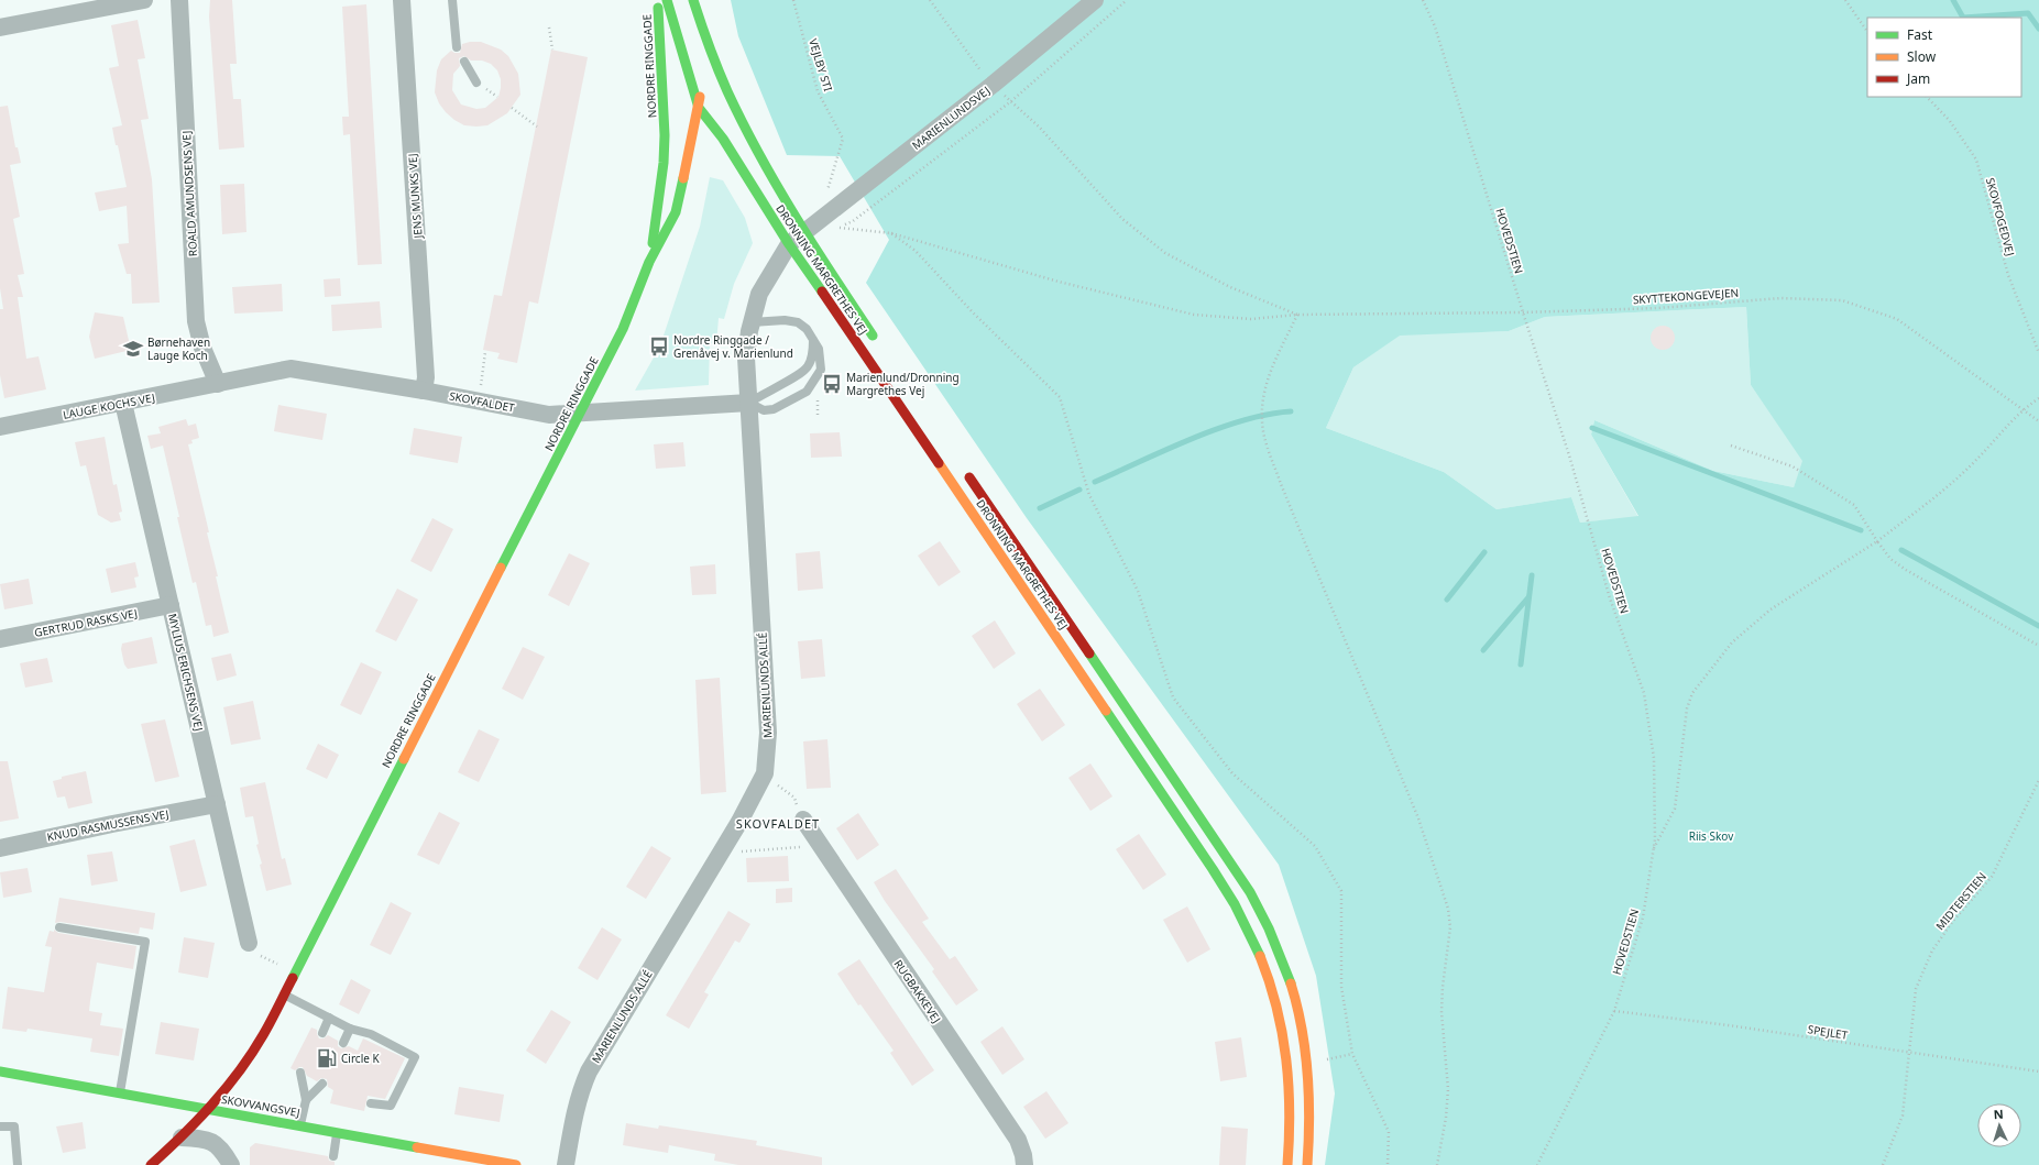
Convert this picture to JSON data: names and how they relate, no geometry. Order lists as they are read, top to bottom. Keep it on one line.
{"streets":{"street":["NORDRE RINGGADE","MARIENLUNDSVEJ","ROALD AMUNDSENS VEJ","JENS MUNKS VEJ","DRONNING MARGRETHES VEJ","SKOVFALDET","LAUGE KOCHS VEJ","GERTRUD RASKS VEJ","MYLIUS ERICHSENS VEJ","MARIENLUNDS ALLÉ","KNUD RASMUSSENS VEJ","RUGBAKKEVEJ","SKOVVANGSVEJ"],"path":["VEJLBY STI","SKOVFOGEDVEJ","HOVEDSTIEN","SKYTTEKONGEVEJEN","MIDTERSTIEN","SPEJLET"]},"crossings":[["NORDRE RINGGADE","DRONNING MARGRETHES VEJ"],["NORDRE RINGGADE","SKOVFALDET"],["NORDRE RINGGADE","SKOVVANGSVEJ"],["MARIENLUNDSVEJ","DRONNING MARGRETHES VEJ"],["MARIENLUNDSVEJ","MARIENLUNDS ALLÉ"],["ROALD AMUNDSENS VEJ","SKOVFALDET"],["ROALD AMUNDSENS VEJ","LAUGE KOCHS VEJ"],["JENS MUNKS VEJ","SKOVFALDET"],["HOVEDSTIEN","SKYTTEKONGEVEJEN"],["HOVEDSTIEN","SPEJLET"],["DRONNING MARGRETHES VEJ","MARIENLUNDS ALLÉ"],["SKOVFALDET","LAUGE KOCHS VEJ"],["SKOVFALDET","MARIENLUNDS ALLÉ"],["LAUGE KOCHS VEJ","MYLIUS ERICHSENS VEJ"],["GERTRUD RASKS VEJ","MYLIUS ERICHSENS VEJ"],["MYLIUS ERICHSENS VEJ","KNUD RASMUSSENS VEJ"],["MIDTERSTIEN","SPEJLET"]],"districts":["SKOVFALDET"],"parks":["Riis Skov"],"places":{"bus stop":["Nordre Ringgade / Grenåvej v. Marienlund","Marienlund/Dronning Margrethes Vej"],"school or university":["Børnehaven Lauge Koch"],"fuel station":["Circle K"]},"legend":["Fast","Slow","Jam"],"north":"top"}
